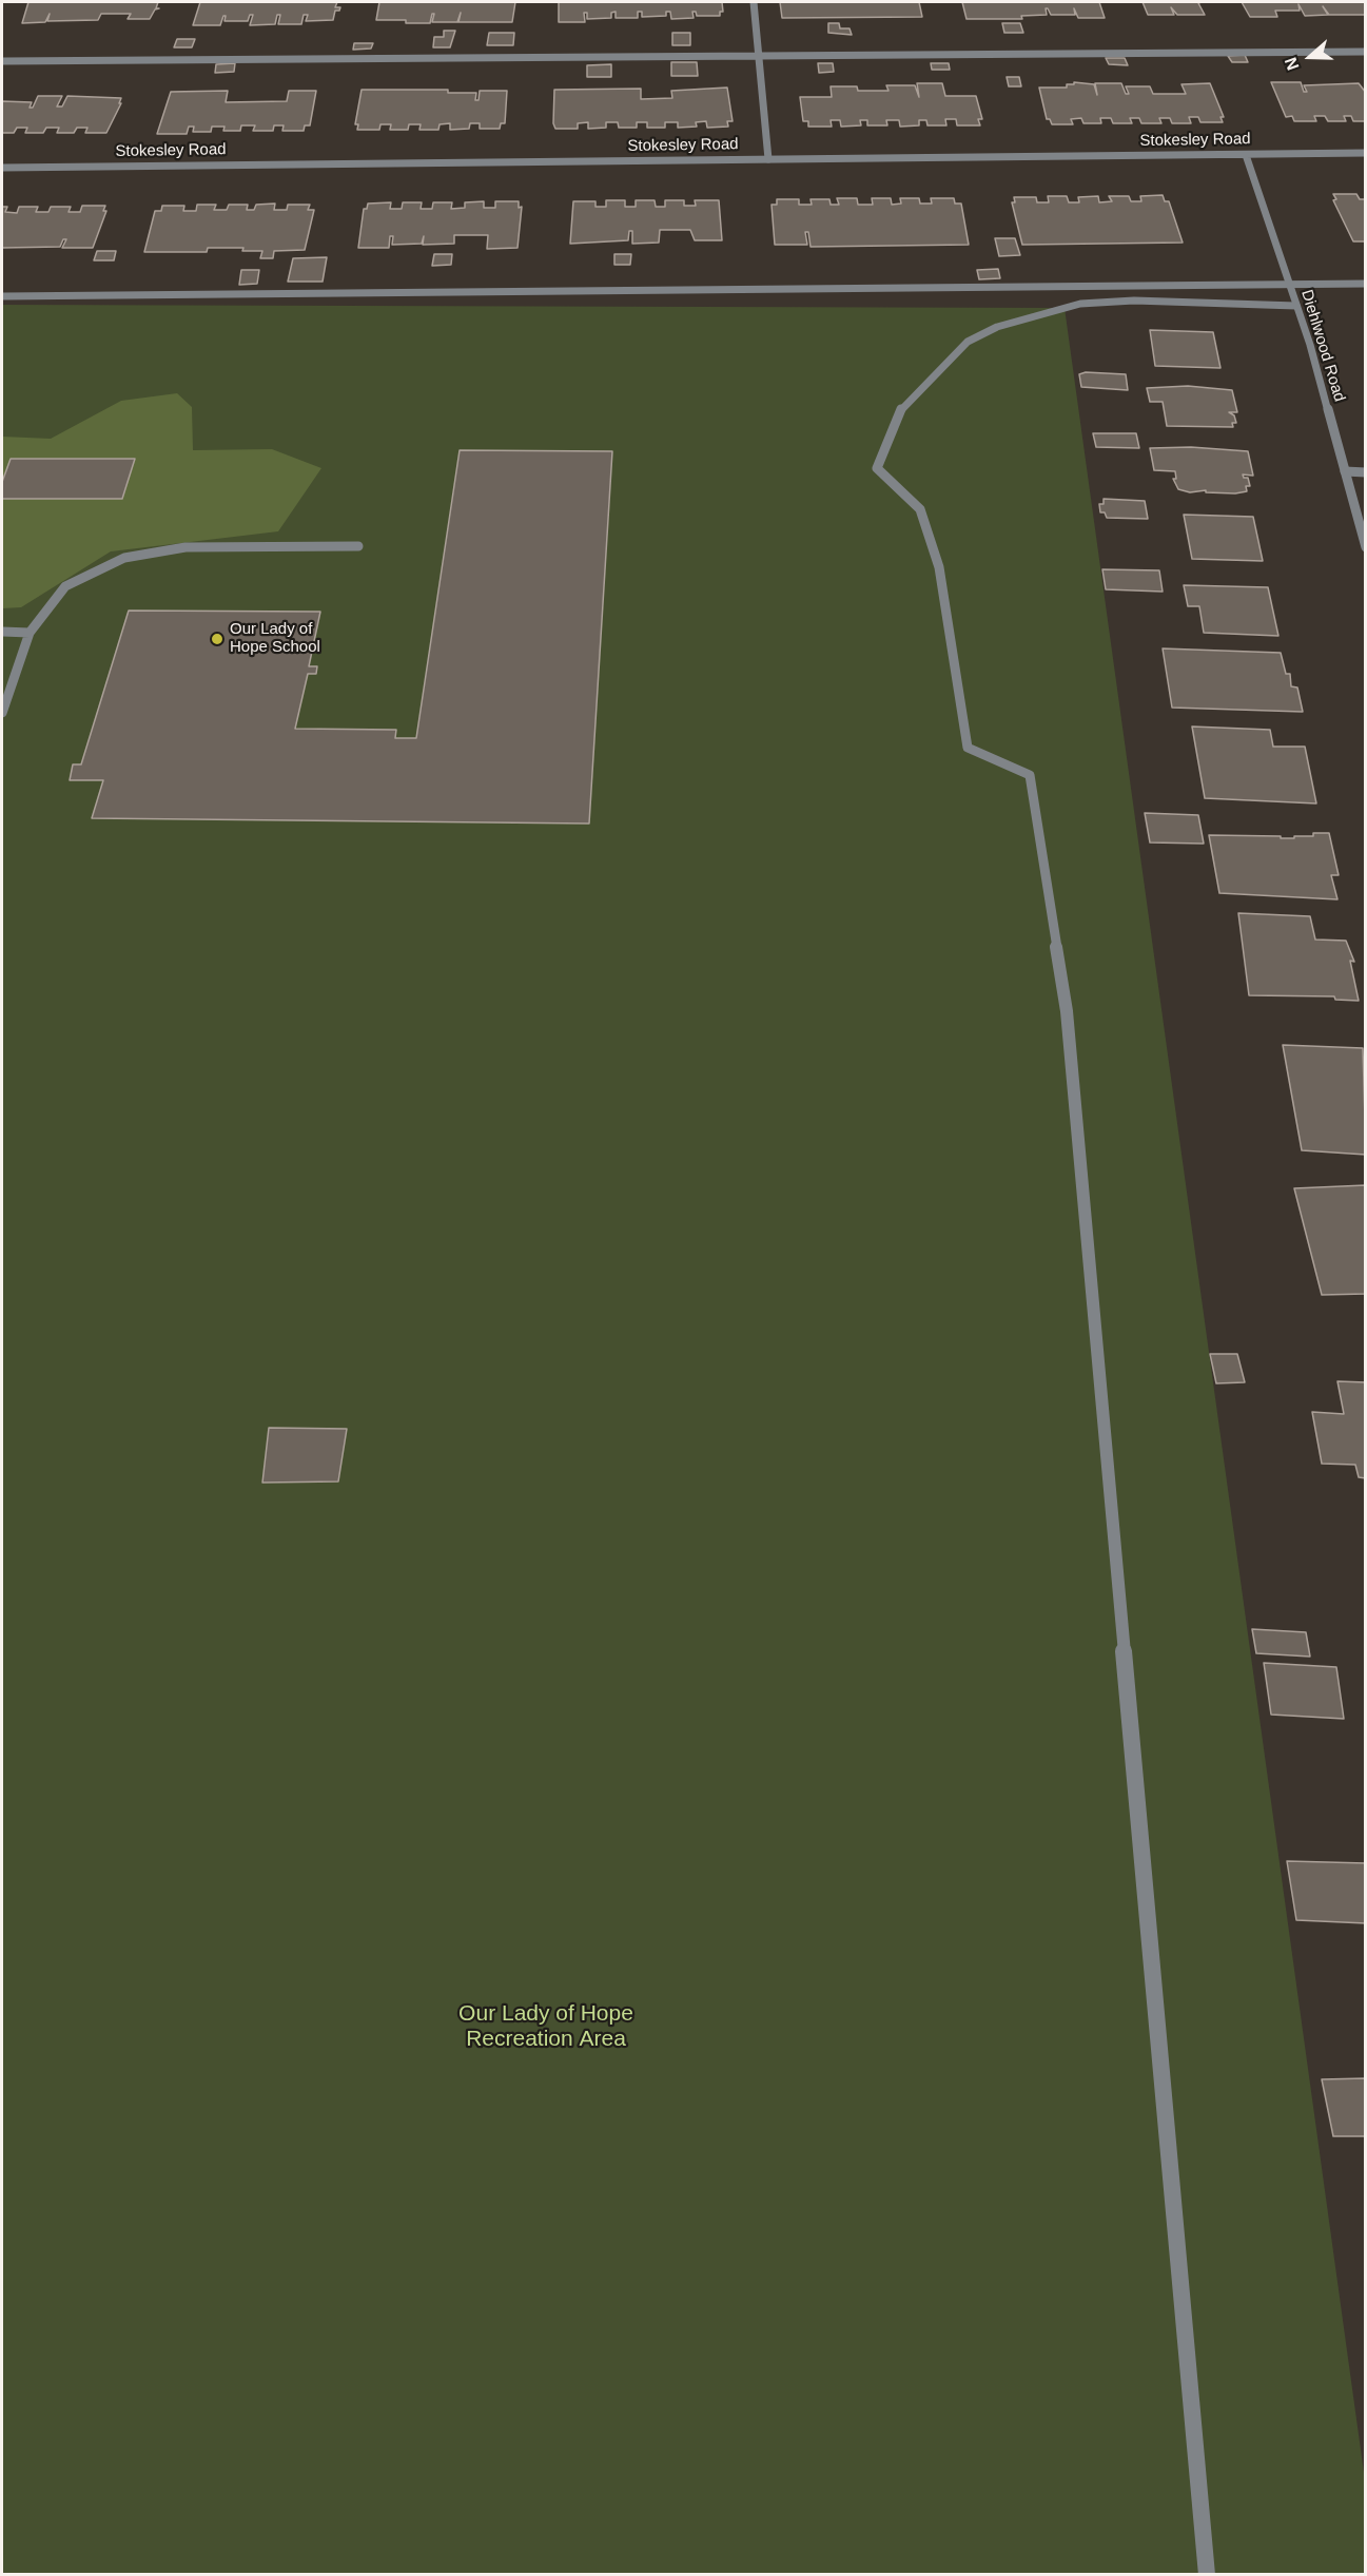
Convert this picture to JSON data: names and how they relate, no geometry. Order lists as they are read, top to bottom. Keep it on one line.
{"streets":{"street":["Stokesley Road","Diehlwood Road"]},"crossings":[["Stokesley Road","Diehlwood Road"]],"parks":["Our Lady of Hope Recreation Area"],"places":["Our Lady of Hope School"],"north":"left"}
